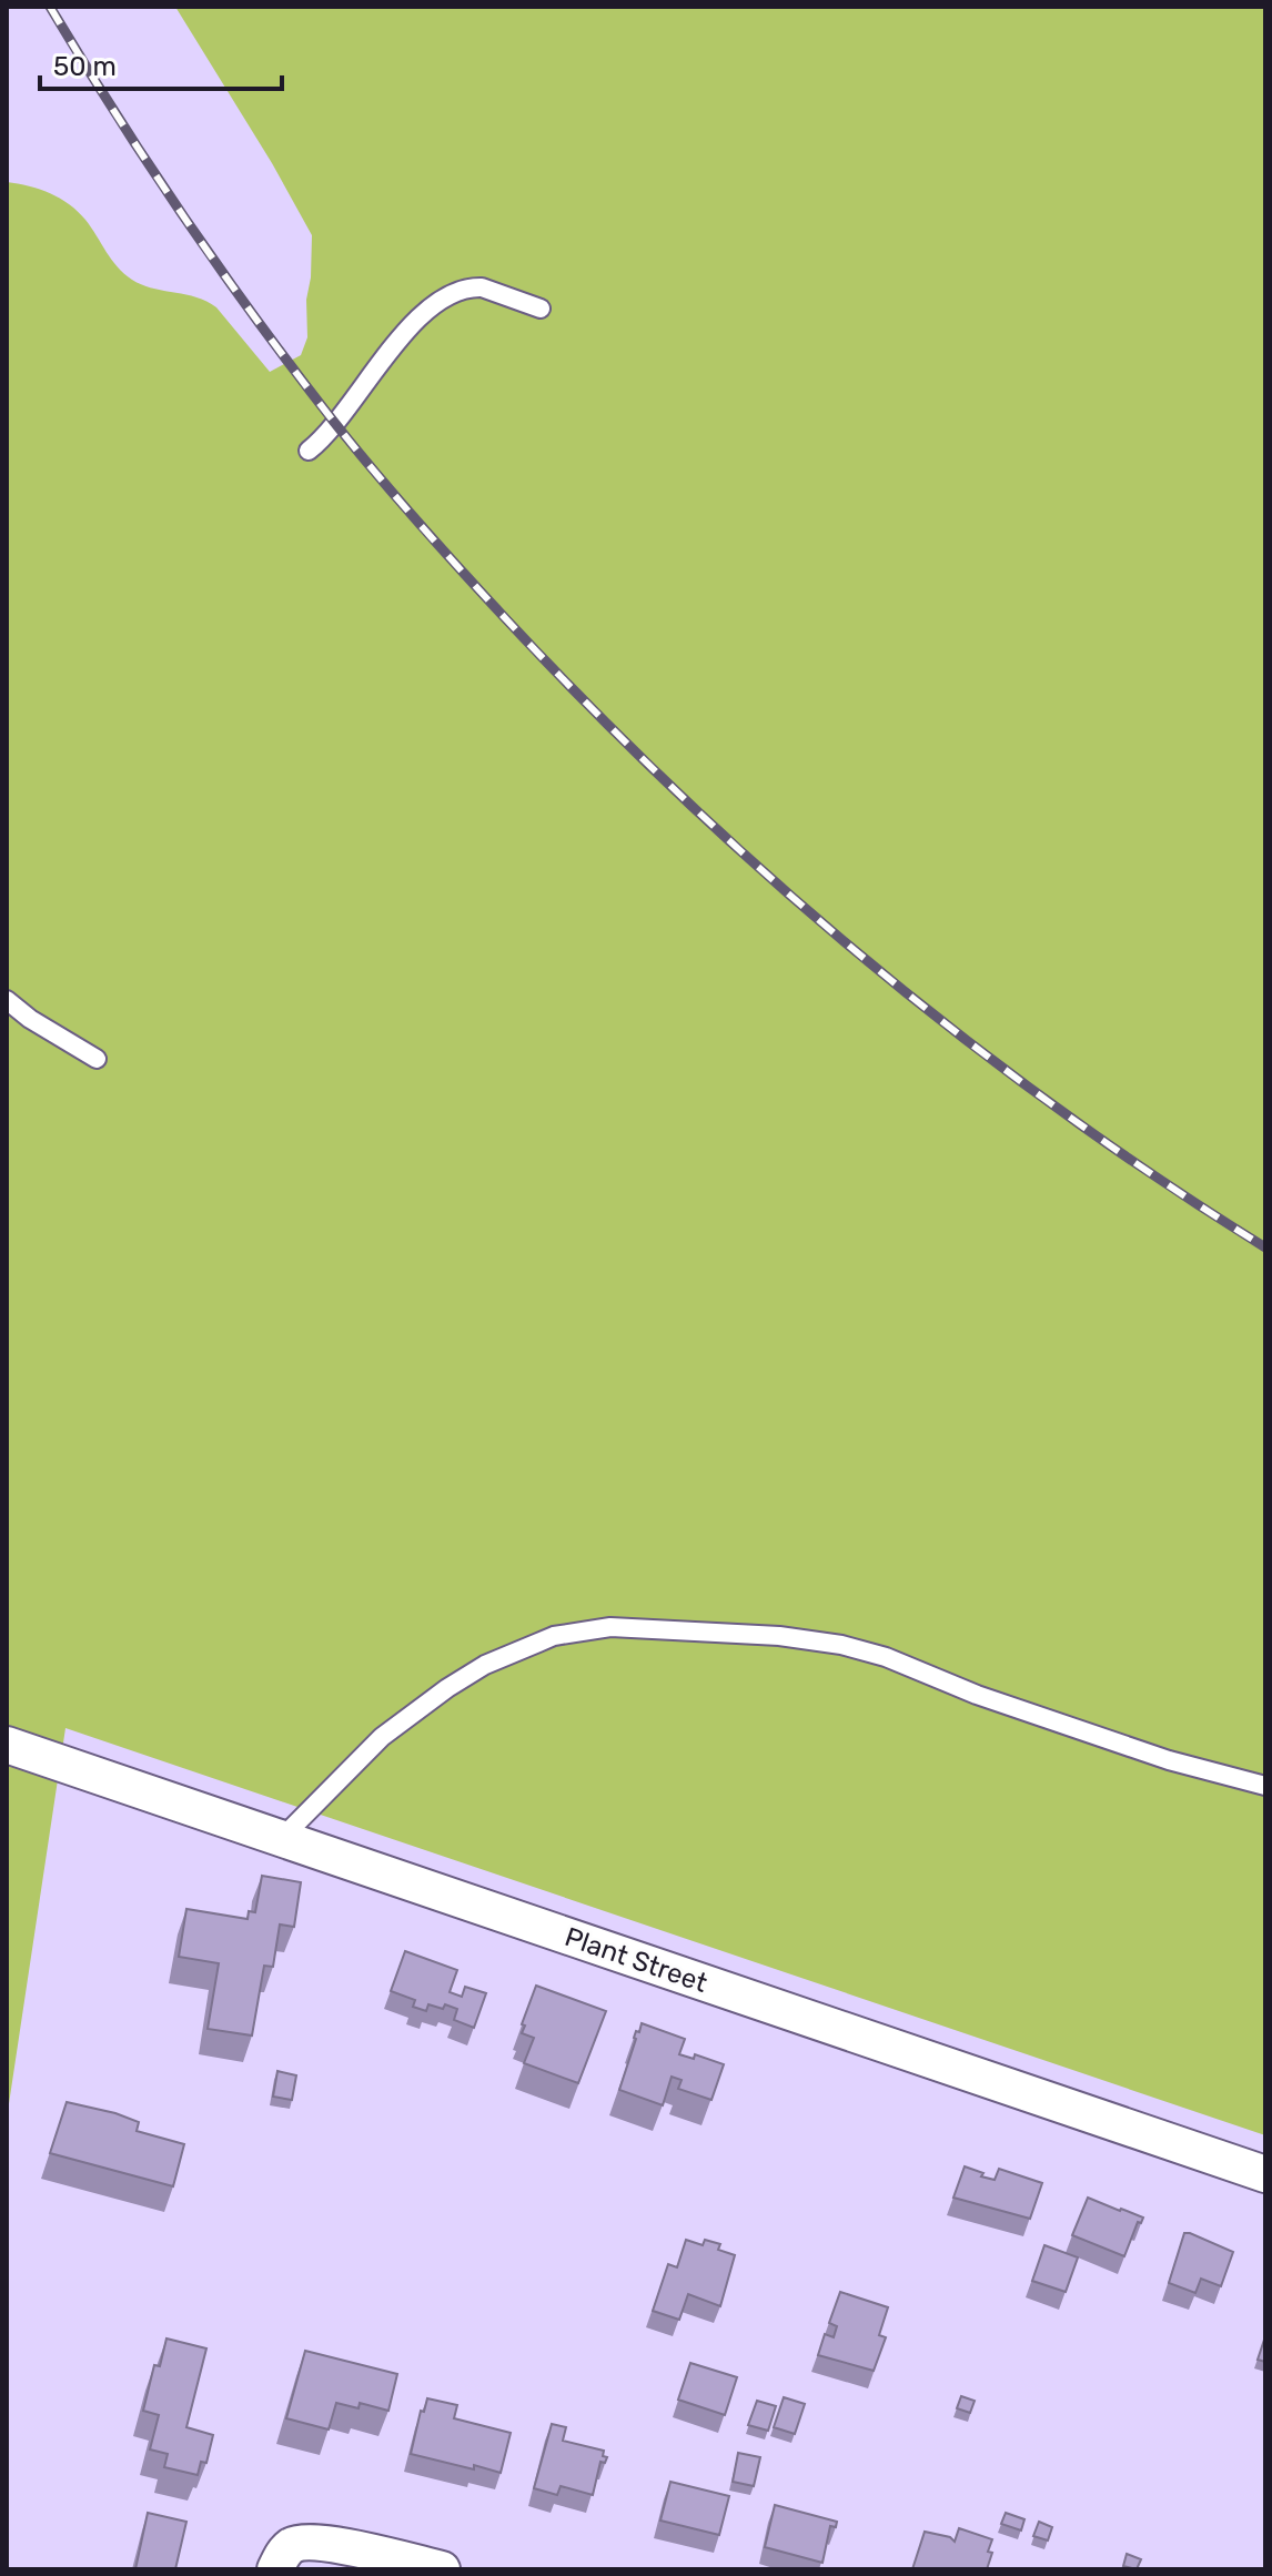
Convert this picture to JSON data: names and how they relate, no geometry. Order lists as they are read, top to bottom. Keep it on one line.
{"streets":{"street":["Plant Street"]},"scale_bar":"50 m"}
